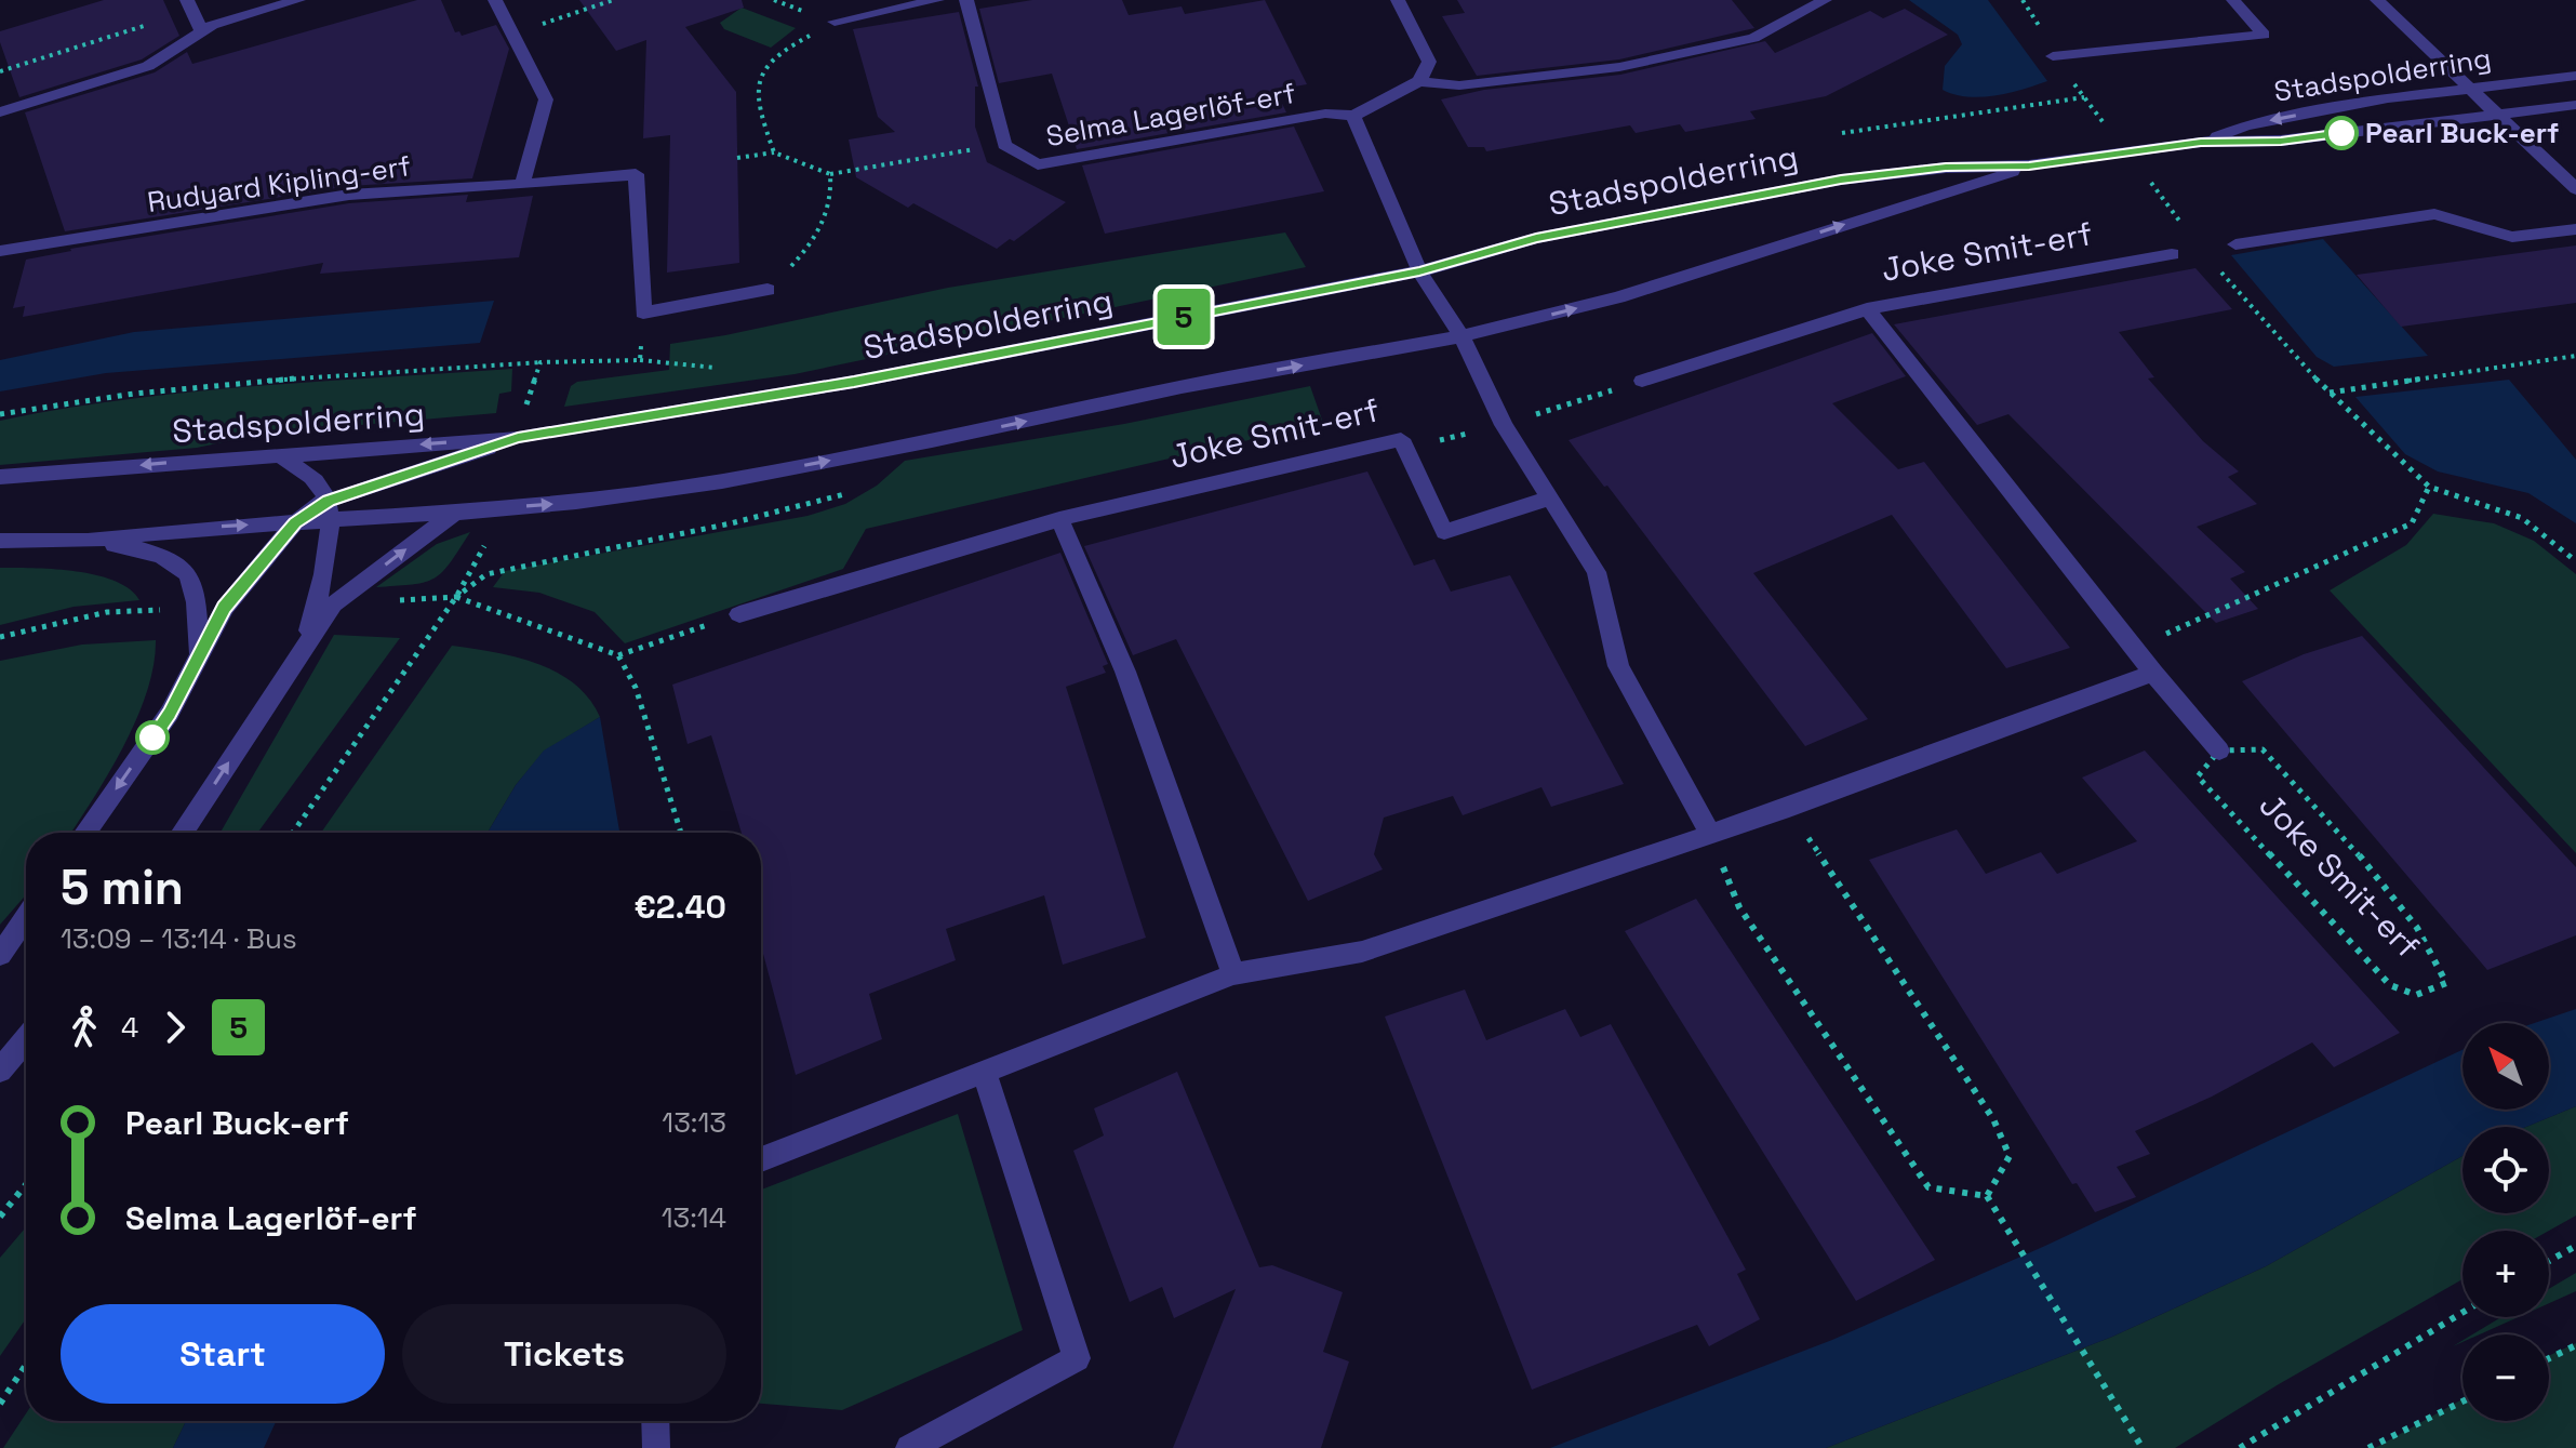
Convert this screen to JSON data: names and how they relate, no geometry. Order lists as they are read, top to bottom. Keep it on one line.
{"streets":{"street":["Stadspolderring","Selma Lagerlöf-erf","Rudyard Kipling-erf","Joke Smit-erf"]},"places":["Pearl Buck-erf"],"lines":["bus line 5"],"north":"top left","page":{"on_map":"5","heading":["5 min","13:09 – 13:14 · Bus","€2.40"],"legs":["4","5"],"map_buttons":["+","−"],"list":[{"name":"Pearl Buck-erf","value":"13:13"},{"name":"Selma Lagerlöf-erf","value":"13:14"}],"buttons":["Start","Tickets"]}}
